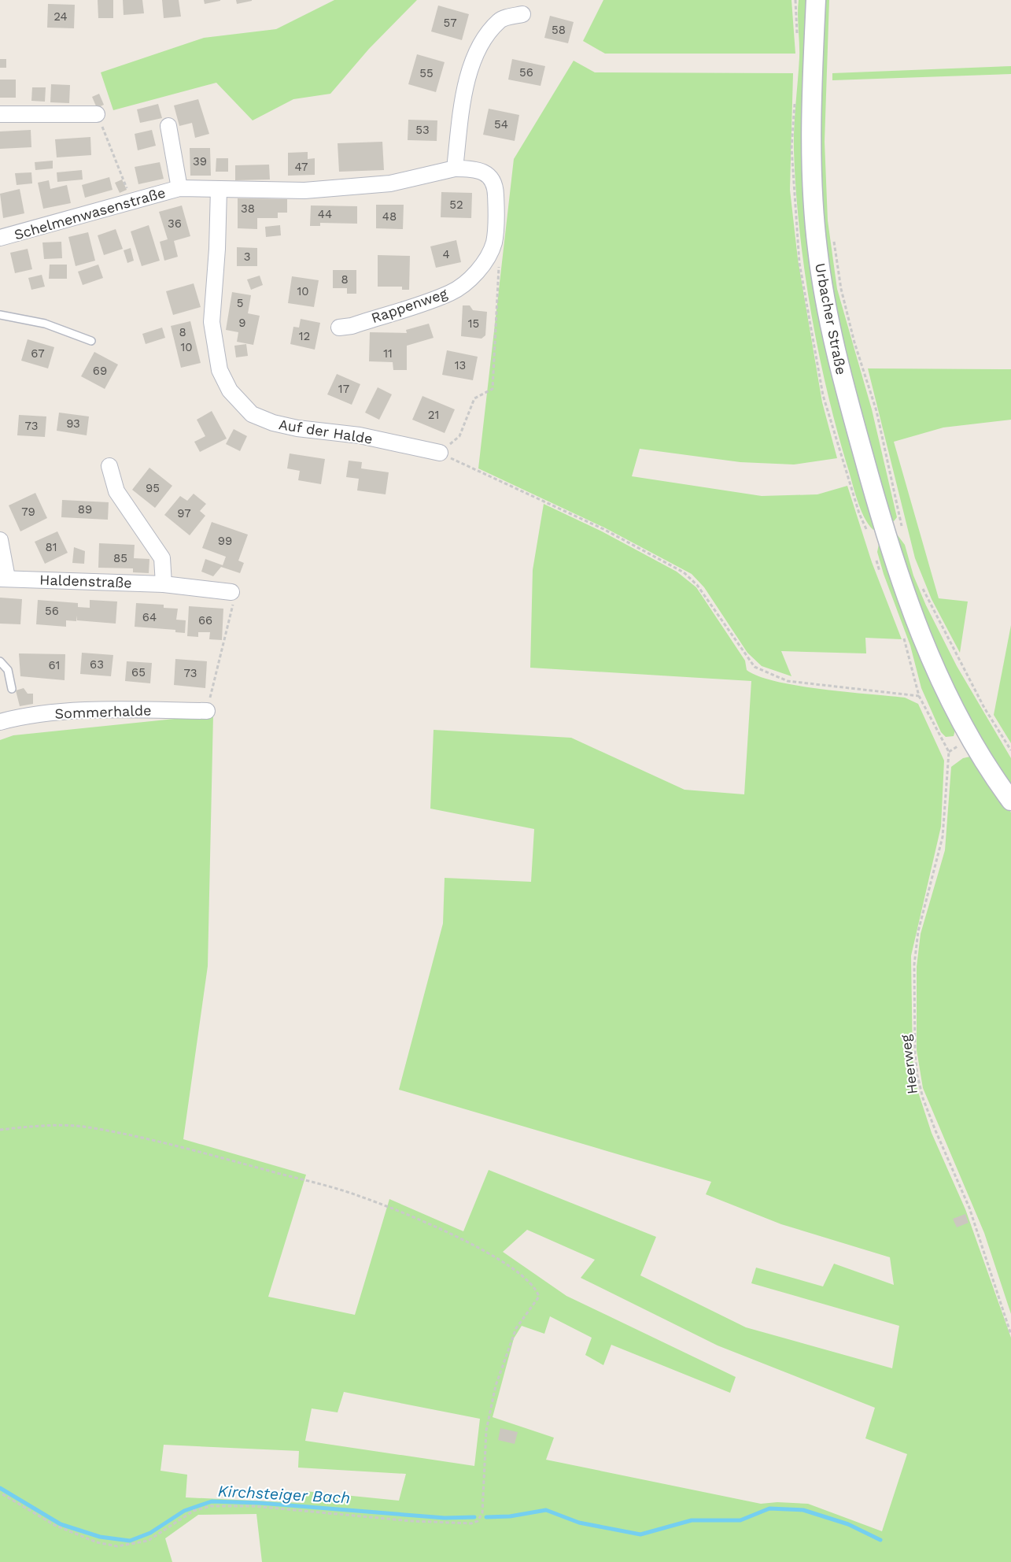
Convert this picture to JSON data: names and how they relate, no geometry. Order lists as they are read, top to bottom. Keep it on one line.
{"streets":{"street":["Schelmenwasenstraße","Rappenweg","Urbacher Straße","Auf der Halde","Haldenstraße","Sommerhalde"],"path":["Heerweg"]},"crossings":[["Schelmenwasenstraße","Rappenweg"],["Schelmenwasenstraße","Auf der Halde"],["Auf der Halde","Heerweg"]],"water":["Kirchsteiger Bach"],"house_numbers":["24","57","58","56","55","54","53","39","47","52","38","44","48","36","4","3","8","10","5","9","15","8","12","10","67","11","13","69","17","21","93","73","95","89","79","97","99","81","85","56","64","66","63","61","65","73"]}
